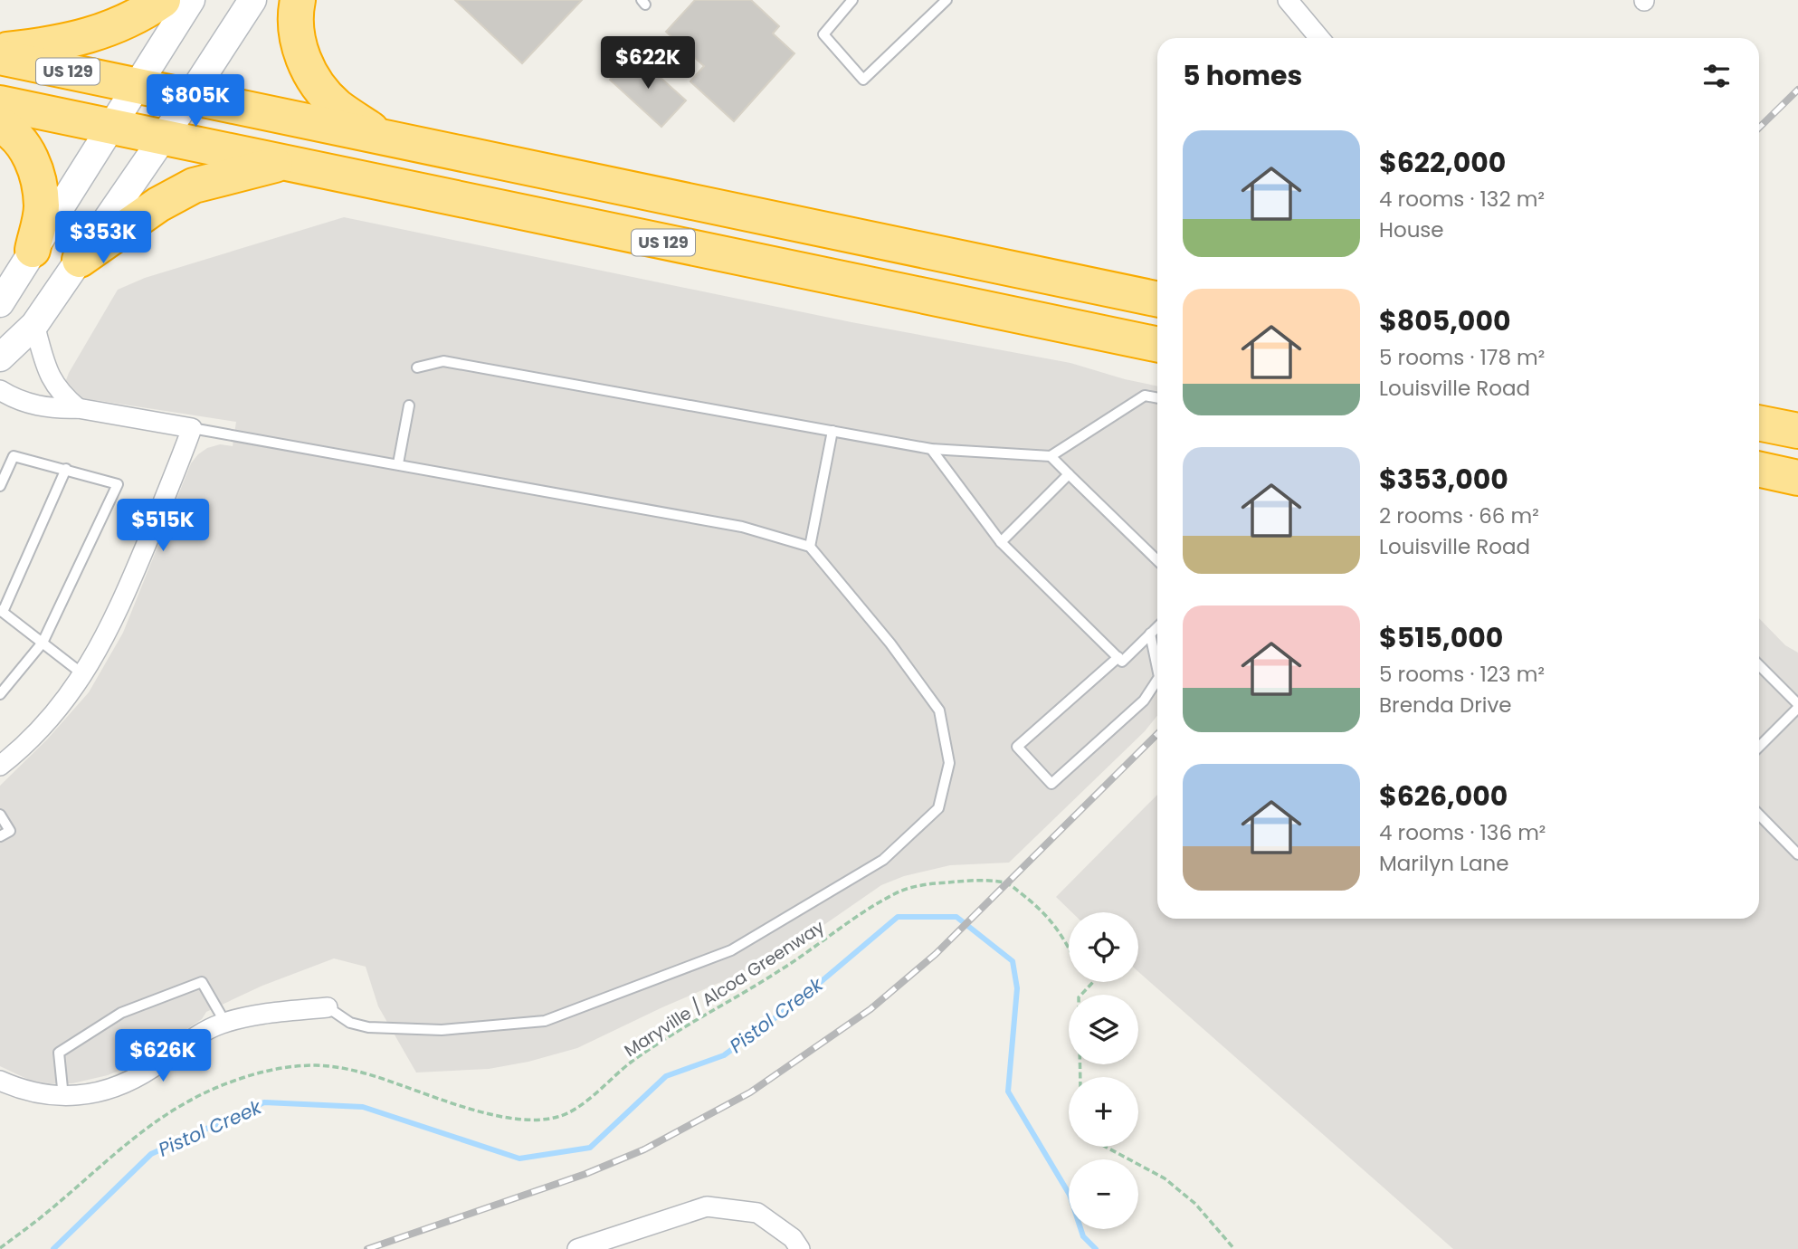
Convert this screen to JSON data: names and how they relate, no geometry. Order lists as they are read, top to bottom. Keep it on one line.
{"streets":{"highway":["US 129"],"path":["Maryville / Alcoa Greenway"]},"water":["Pistol Creek"],"page":{"price":["$622K","$805K","$353K","$515K","$626K"],"heading":"5 homes","list":[{"name":"$622,000","note":"4 rooms · 132 m² · House"},{"name":"$805,000","note":"5 rooms · 178 m² · Louisville Road"},{"name":"$353,000","note":"2 rooms · 66 m² · Louisville Road"},{"name":"$515,000","note":"5 rooms · 123 m² · Brenda Drive"},{"name":"$626,000","note":"4 rooms · 136 m² · Marilyn Lane"}],"map_buttons":["+","−"]}}
